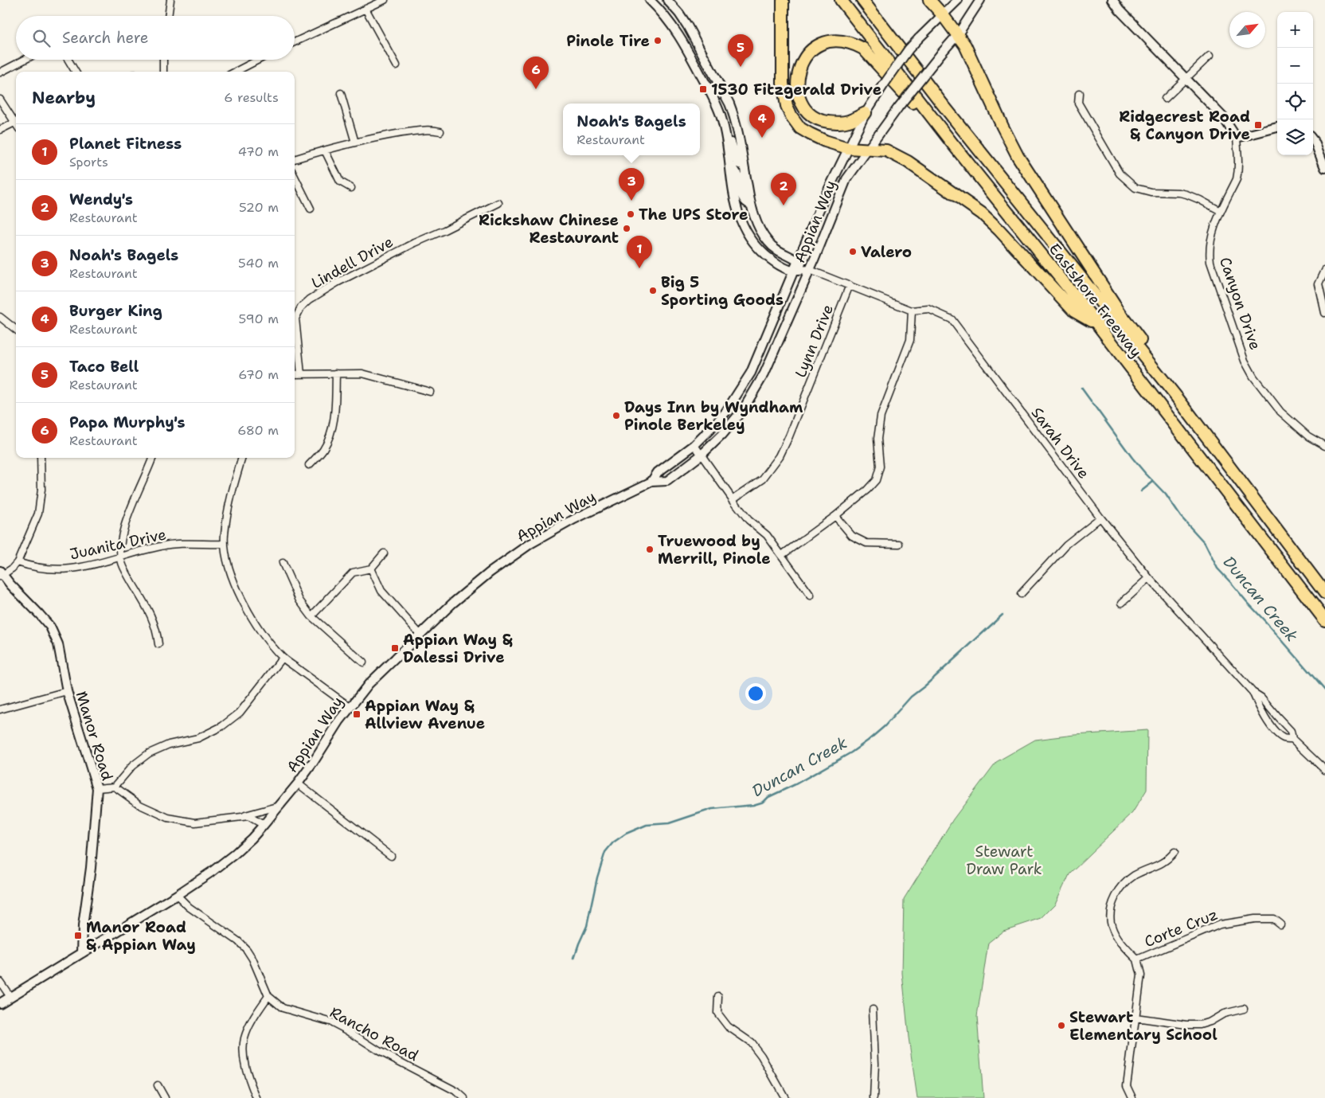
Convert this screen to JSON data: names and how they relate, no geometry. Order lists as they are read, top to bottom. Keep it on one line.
{"streets":{"highway":["Eastshore Freeway"],"main road":["Appian Way","Canyon Drive","Manor Road"],"street":["Lindell Drive","Lynn Drive","Sarah Drive","Juanita Drive","Corte Cruz","Rancho Road"]},"crossings":[["Appian Way","Sarah Drive"],["Appian Way","Manor Road"],["Appian Way","Rancho Road"],["Lynn Drive","Sarah Drive"]],"water":["Duncan Creek"],"parks":["Stewart Draw Park"],"places":{"other":["Pinole Tire","The UPS Store","Rickshaw Chinese Restaurant","Valero","Big 5 Sporting Goods","Days Inn by Wyndham Pinole Berkeley","Truewood by Merrill, Pinole","Stewart Elementary School"],"transit":["1530 Fitzgerald Drive","Ridgecrest Road & Canyon Drive","Appian Way & Dalessi Drive","Appian Way & Allview Avenue","Manor Road & Appian Way"]},"north":"top right","page":{"map_buttons":["+","−"],"search":"Search here","pins":["5","6","4","3","2","1"],"heading":["Nearby","6 results"],"popup":["Noah's Bagels","Restaurant"],"list":[{"mark":"1","name":"Planet Fitness","note":"Sports","value":"470 m"},{"mark":"2","name":"Wendy's","note":"Restaurant","value":"520 m"},{"mark":"3","name":"Noah's Bagels","note":"Restaurant","value":"540 m"},{"mark":"4","name":"Burger King","note":"Restaurant","value":"590 m"},{"mark":"5","name":"Taco Bell","note":"Restaurant","value":"670 m"},{"mark":"6","name":"Papa Murphy's","note":"Restaurant","value":"680 m"}]}}
